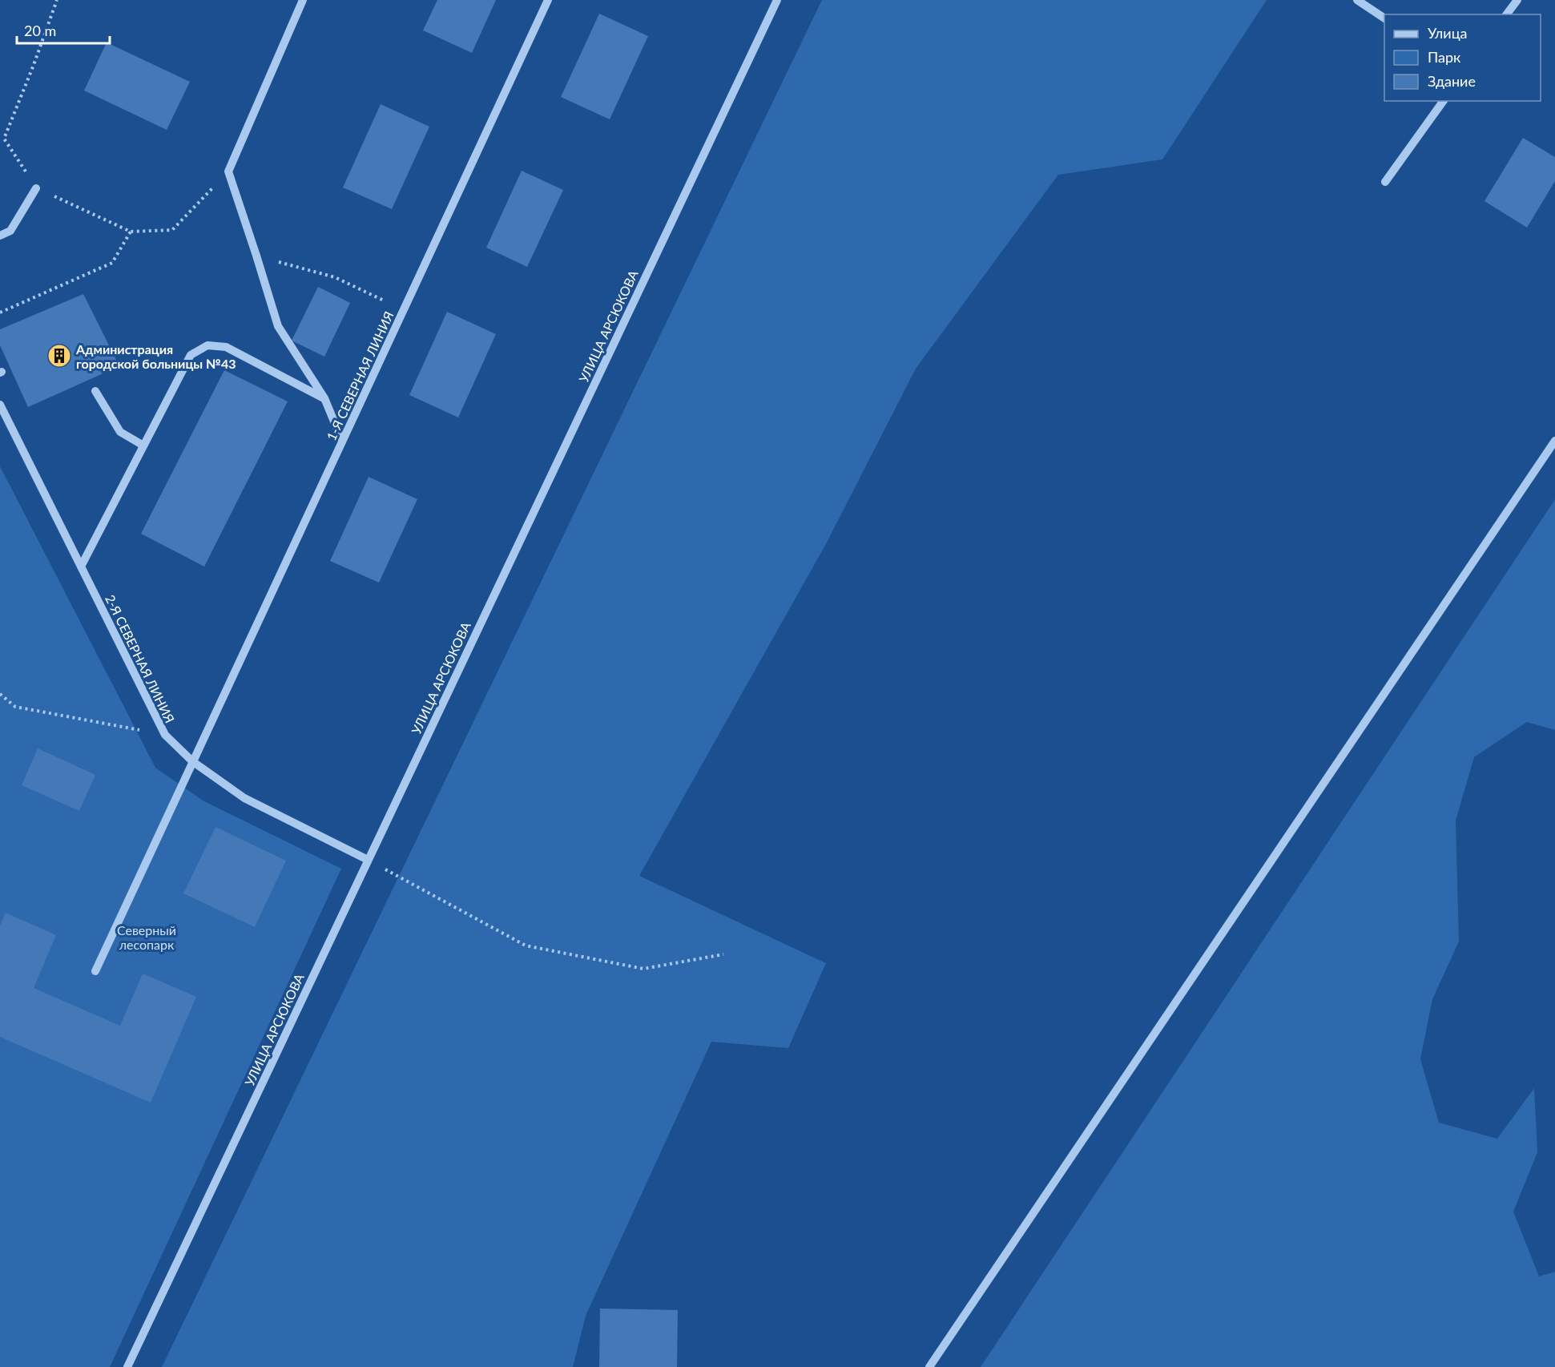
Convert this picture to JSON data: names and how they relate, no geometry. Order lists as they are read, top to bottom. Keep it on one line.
{"streets":{"street":["УЛИЦА АРСЮКОВА","1-Я СЕВЕРНАЯ ЛИНИЯ","2-Я СЕВЕРНАЯ ЛИНИЯ"]},"crossings":[["УЛИЦА АРСЮКОВА","2-Я СЕВЕРНАЯ ЛИНИЯ"],["1-Я СЕВЕРНАЯ ЛИНИЯ","2-Я СЕВЕРНАЯ ЛИНИЯ"]],"parks":["Северный лесопарк"],"places":{"building":["Администрация городской больницы №43"]},"legend":["Улица","Парк","Здание"],"scale_bar":"20 m"}
